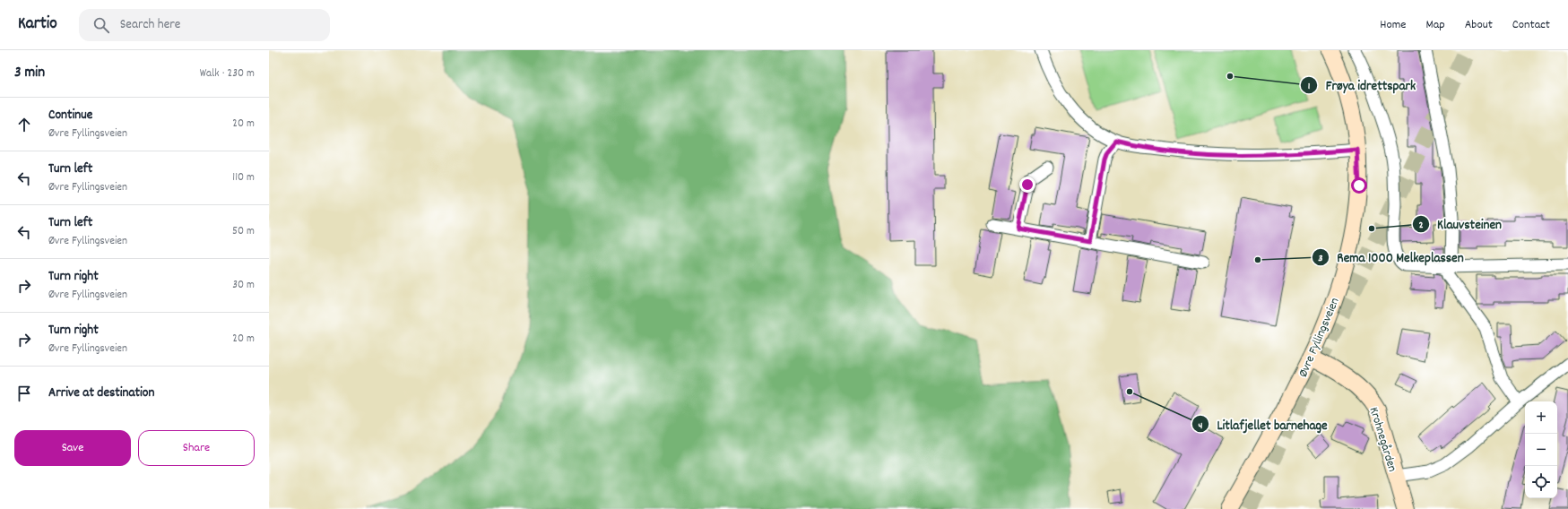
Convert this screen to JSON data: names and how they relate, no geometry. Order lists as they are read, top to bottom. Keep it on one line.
{"streets":{"main road":["Øvre Fyllingsveien","Krohnegården"]},"crossings":[["Øvre Fyllingsveien","Krohnegården"]],"places":["Frøya idrettspark","Klauvsteinen","Rema 1000 Melkeplassen","Litlafjellet barnehage"],"page":{"header":"Kartio","search":"Search here","nav":["Home","Map","About","Contact"],"heading":["3 min","Walk · 230 m"],"list":[["Continue","Øvre Fyllingsveien","20 m"],["Turn left","Øvre Fyllingsveien","110 m"],["Turn left","Øvre Fyllingsveien","50 m"],["Turn right","Øvre Fyllingsveien","30 m"],["Turn right","Øvre Fyllingsveien","20 m"],"Arrive at destination"],"map_buttons":["+","−"],"buttons":["Save","Share"]}}
